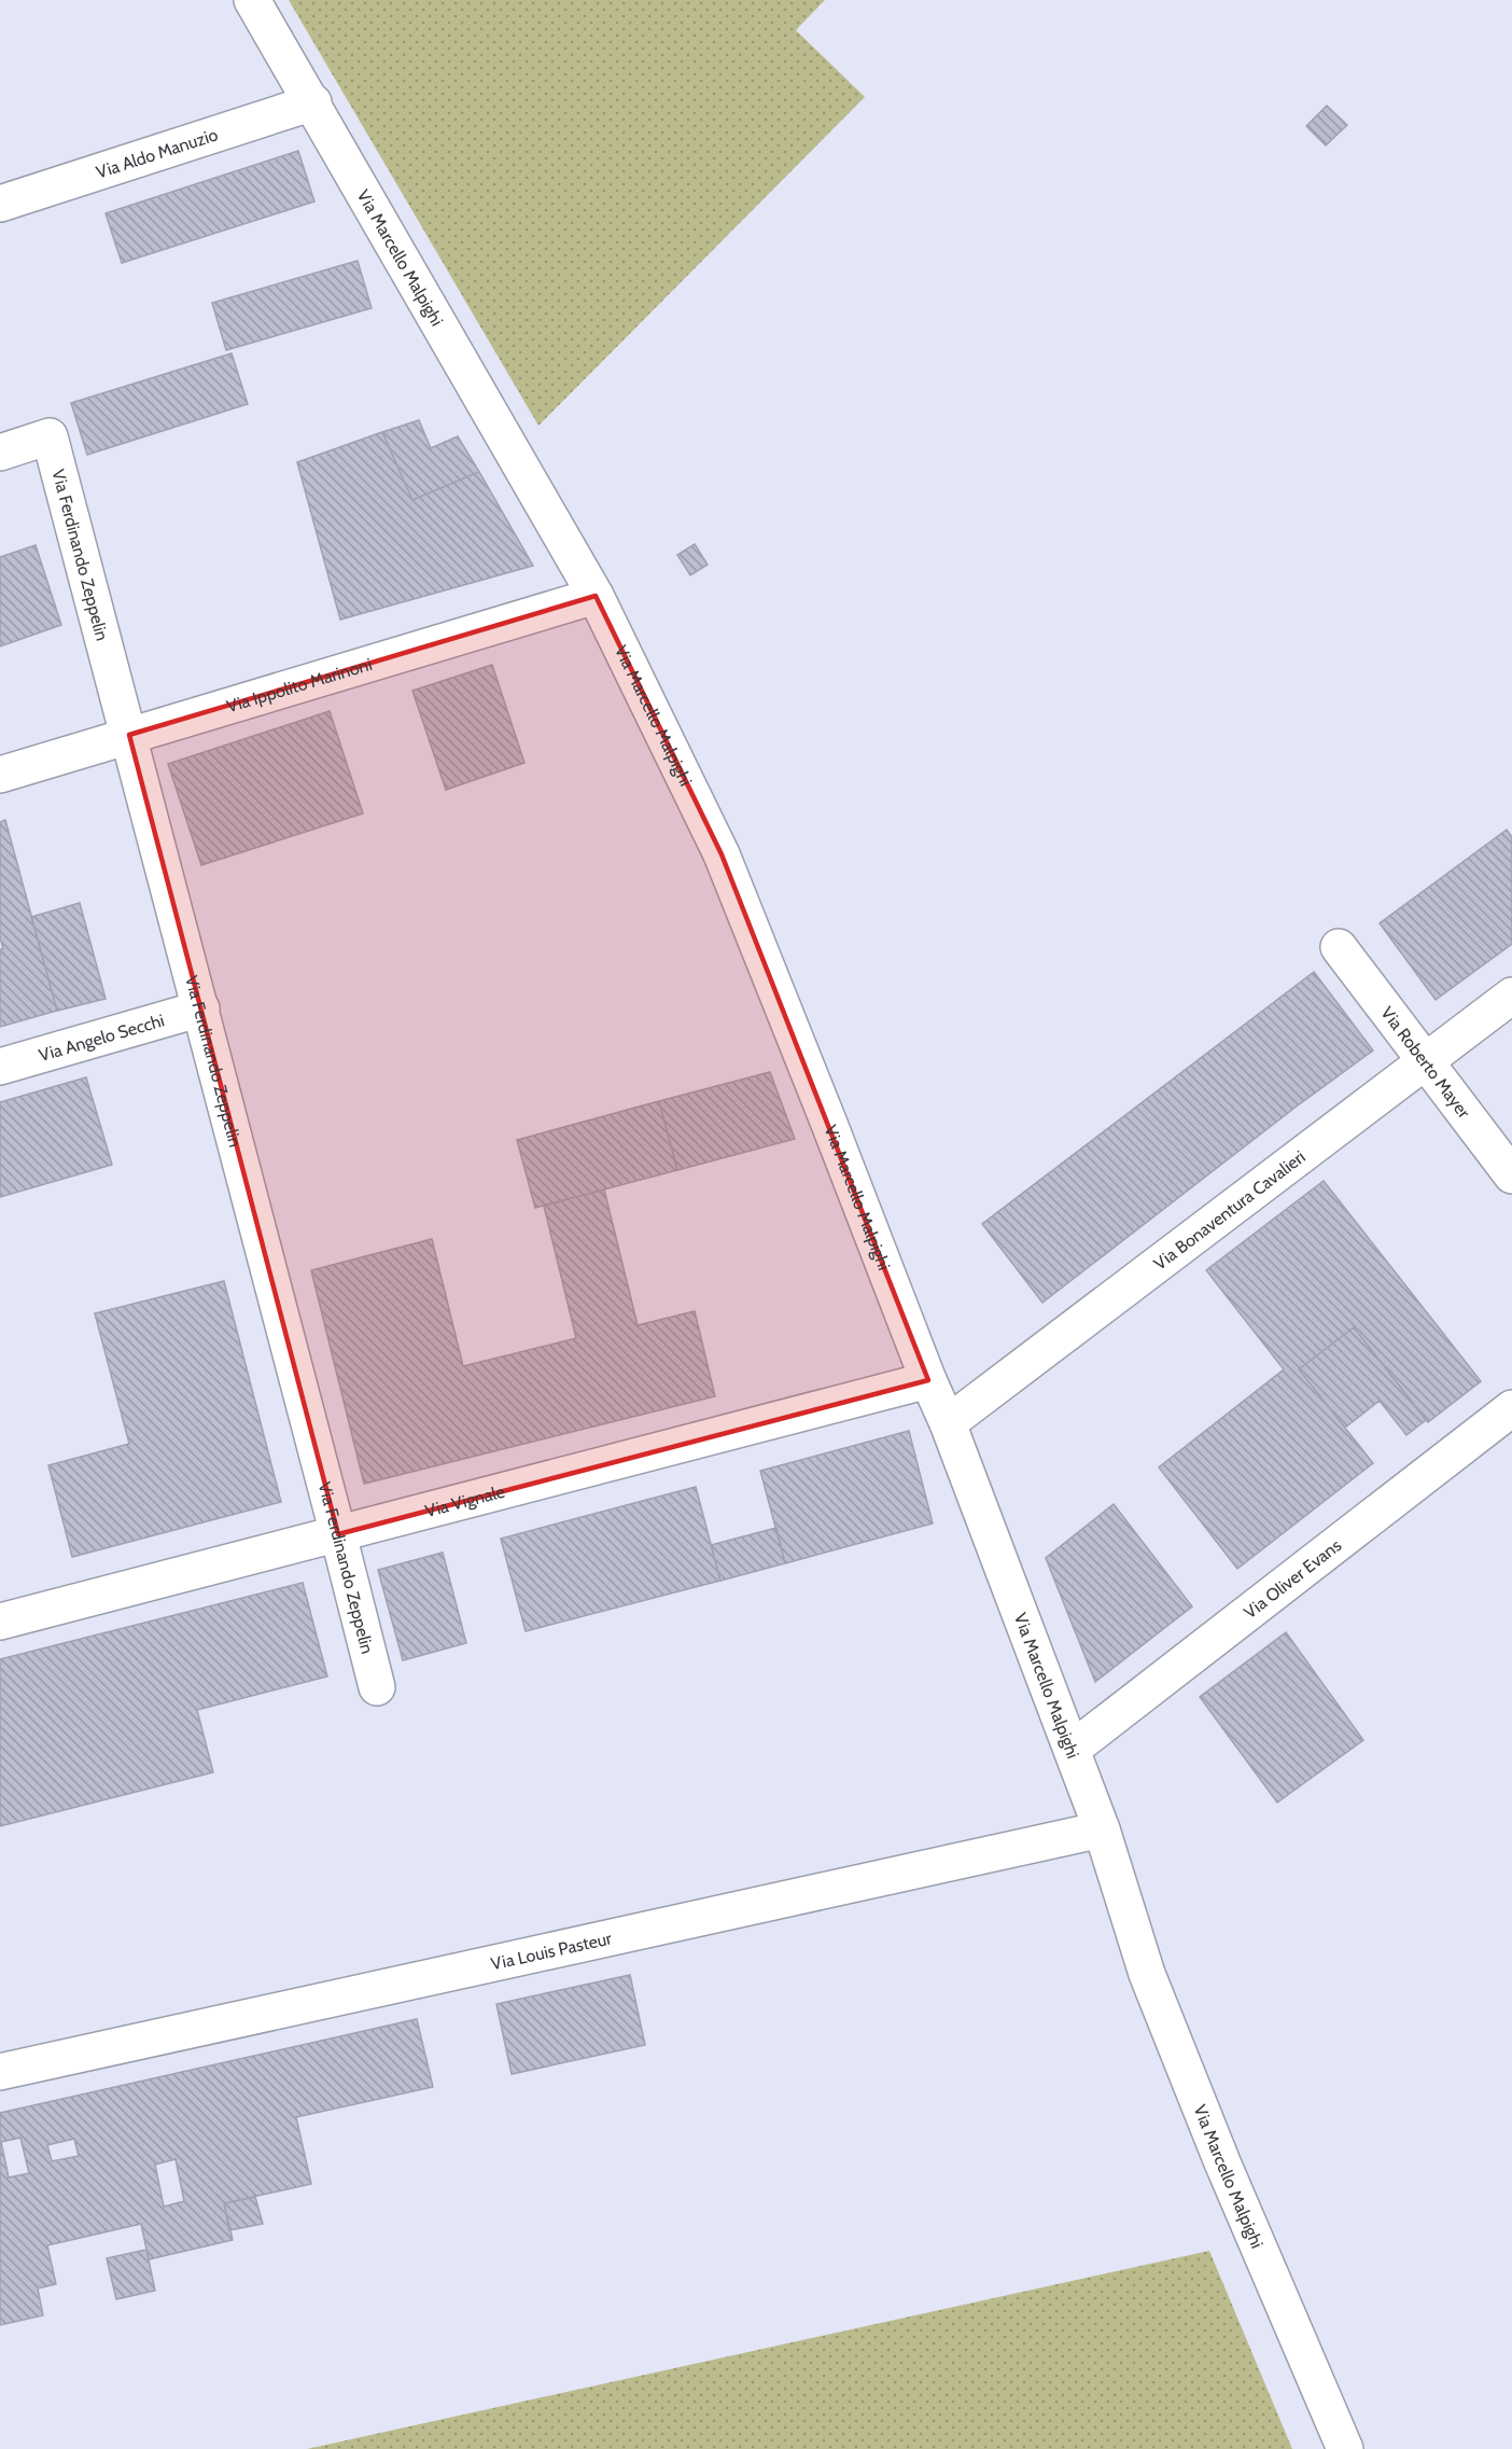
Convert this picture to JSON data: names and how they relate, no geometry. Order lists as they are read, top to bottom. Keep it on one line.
{"streets":{"street":["Via Aldo Manuzio","Via Marcello Malpighi","Via Ferdinando Zeppelin","Via Ippolito Marinoni","Via Angelo Secchi","Via Roberto Mayer","Via Bonaventura Cavalieri","Via Vignale","Via Oliver Evans","Via Louis Pasteur"]},"crossings":[["Via Aldo Manuzio","Via Marcello Malpighi"],["Via Marcello Malpighi","Via Ippolito Marinoni"],["Via Marcello Malpighi","Via Bonaventura Cavalieri"],["Via Marcello Malpighi","Via Vignale"],["Via Marcello Malpighi","Via Oliver Evans"],["Via Marcello Malpighi","Via Louis Pasteur"],["Via Ferdinando Zeppelin","Via Ippolito Marinoni"],["Via Ferdinando Zeppelin","Via Angelo Secchi"],["Via Ferdinando Zeppelin","Via Vignale"],["Via Roberto Mayer","Via Bonaventura Cavalieri"]]}
